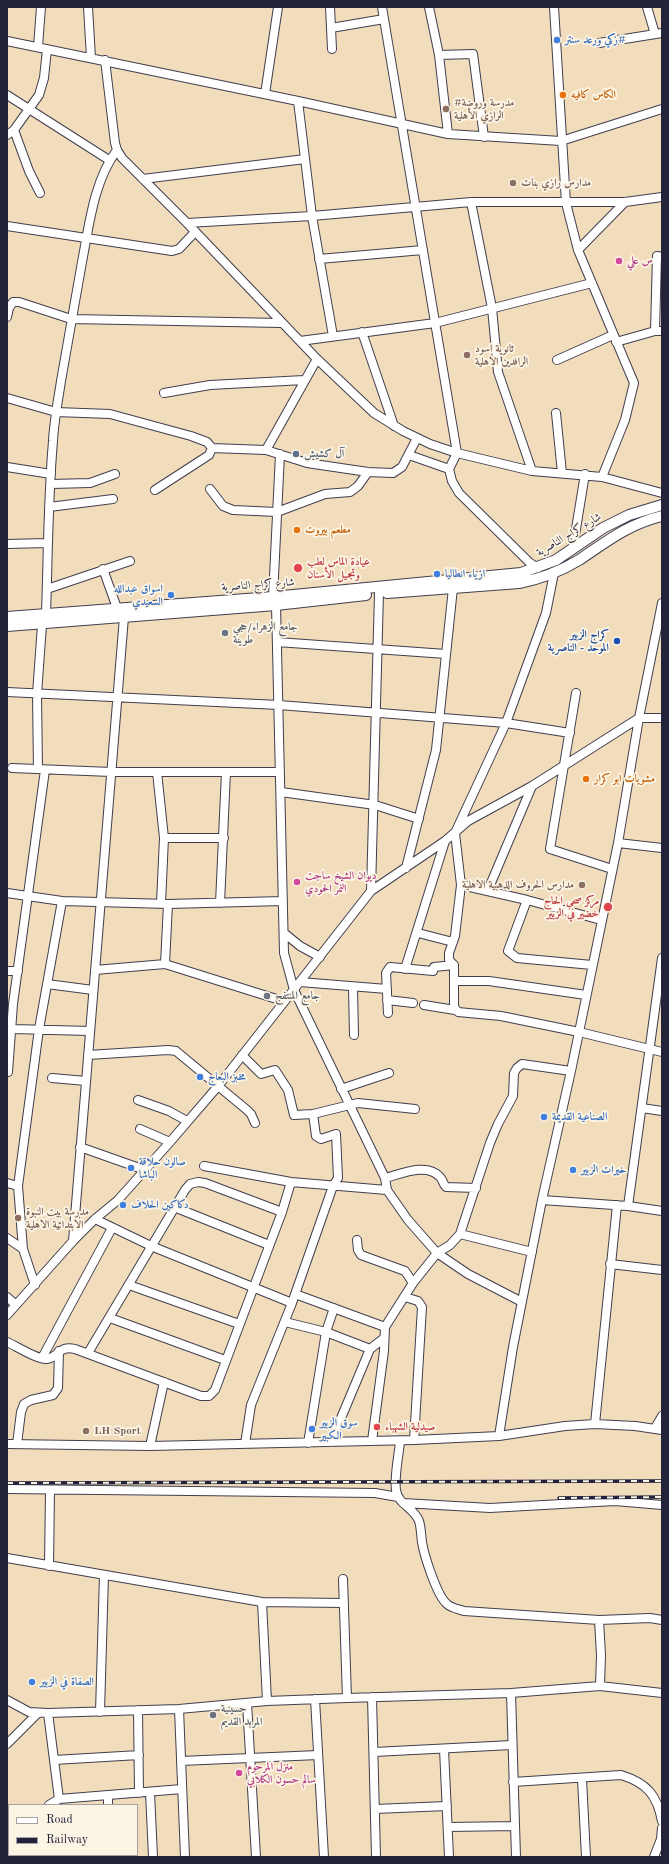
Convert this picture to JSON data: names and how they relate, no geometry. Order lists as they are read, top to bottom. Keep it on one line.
{"streets":{"main road":["شارع كراج الناصرية"]},"places":["زكي ورعد سنتر#","الكاس كافيه","#مدرسة وروضة الرازي الأهلية","مدارس رازي بنات","س علي","ثانوية اسود الرافدين الاهلية","آل كشيش","مطعم بيروت","عيادة الماس لطب وتجميل الأسنان","ازياء انطاليا","اسواق عبدالله السعيدي","جامع الزهراء/حجي طوينة","كراج الزبير الموحد - الناصرية","مشويات ابو كرار","ديوان الشيخ ساجت النمر الحمودي","مدارس الحروف الذهبية الاهلية","مركز صحي الحاج خضير في الزبير","جامع المنتفج","مخبز البعاج","الصناعية القديمة","صالون حلاقة الباشا","خيرات الزبير","دكاكين الحلاف","مدرسة بيت النبوة الابتدائية الاهلية","صيدلية الشهباء","سوق الزبير الكبير","LH Sport","الصفاة في الزبير","حسينية المربد القديم","منزل المرحوم سالم حسون الكلابي"],"legend":["Road","Railway"]}
